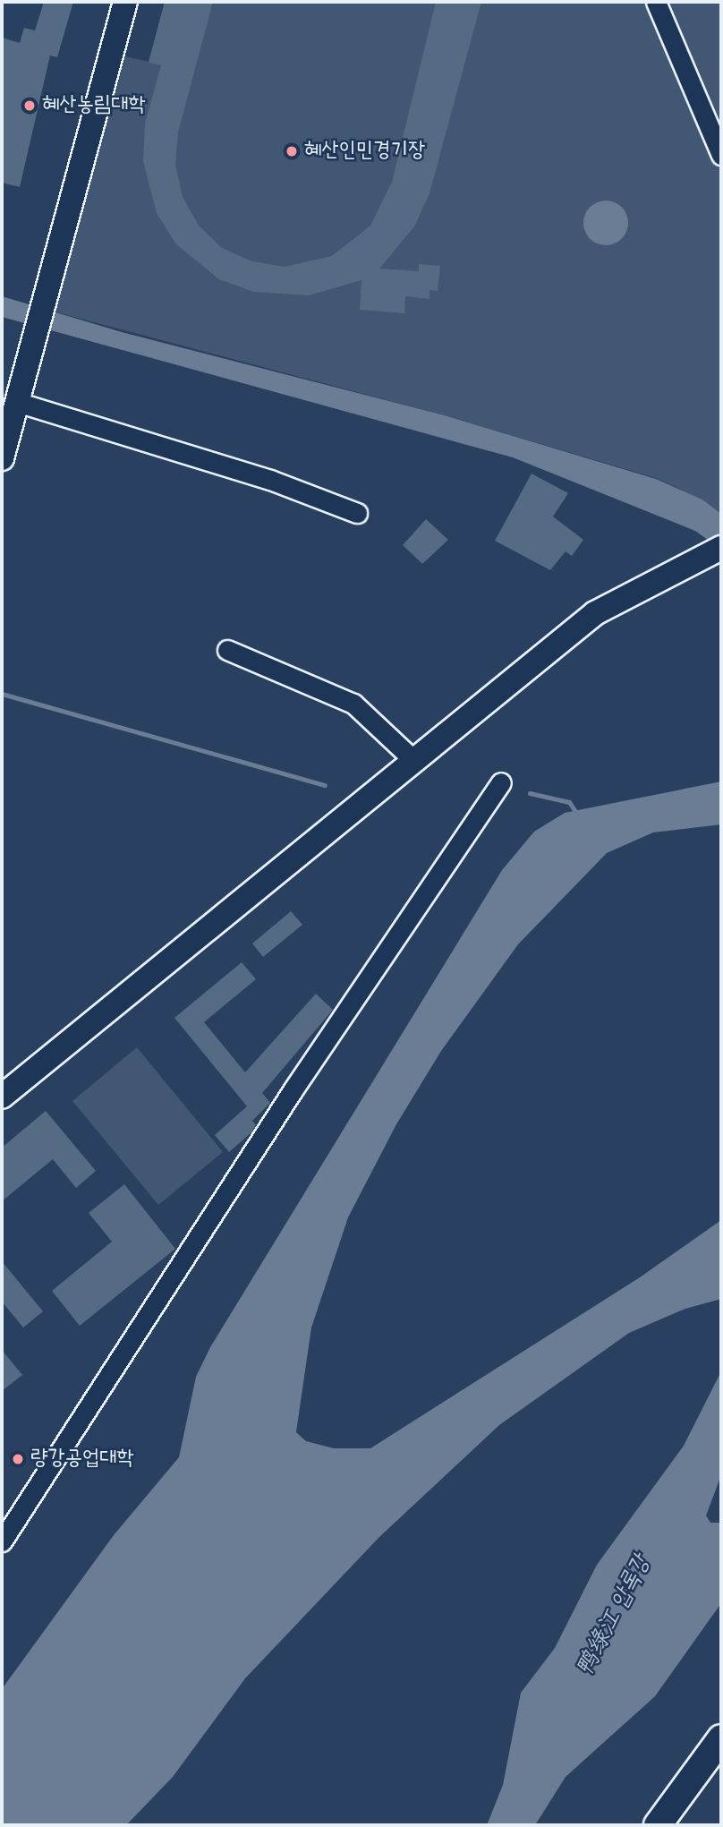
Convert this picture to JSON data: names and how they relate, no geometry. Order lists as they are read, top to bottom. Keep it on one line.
{"water":["鸭绿江 압록강"],"places":["혜산농림대학","혜산인민경기장","량강공업대학"]}
